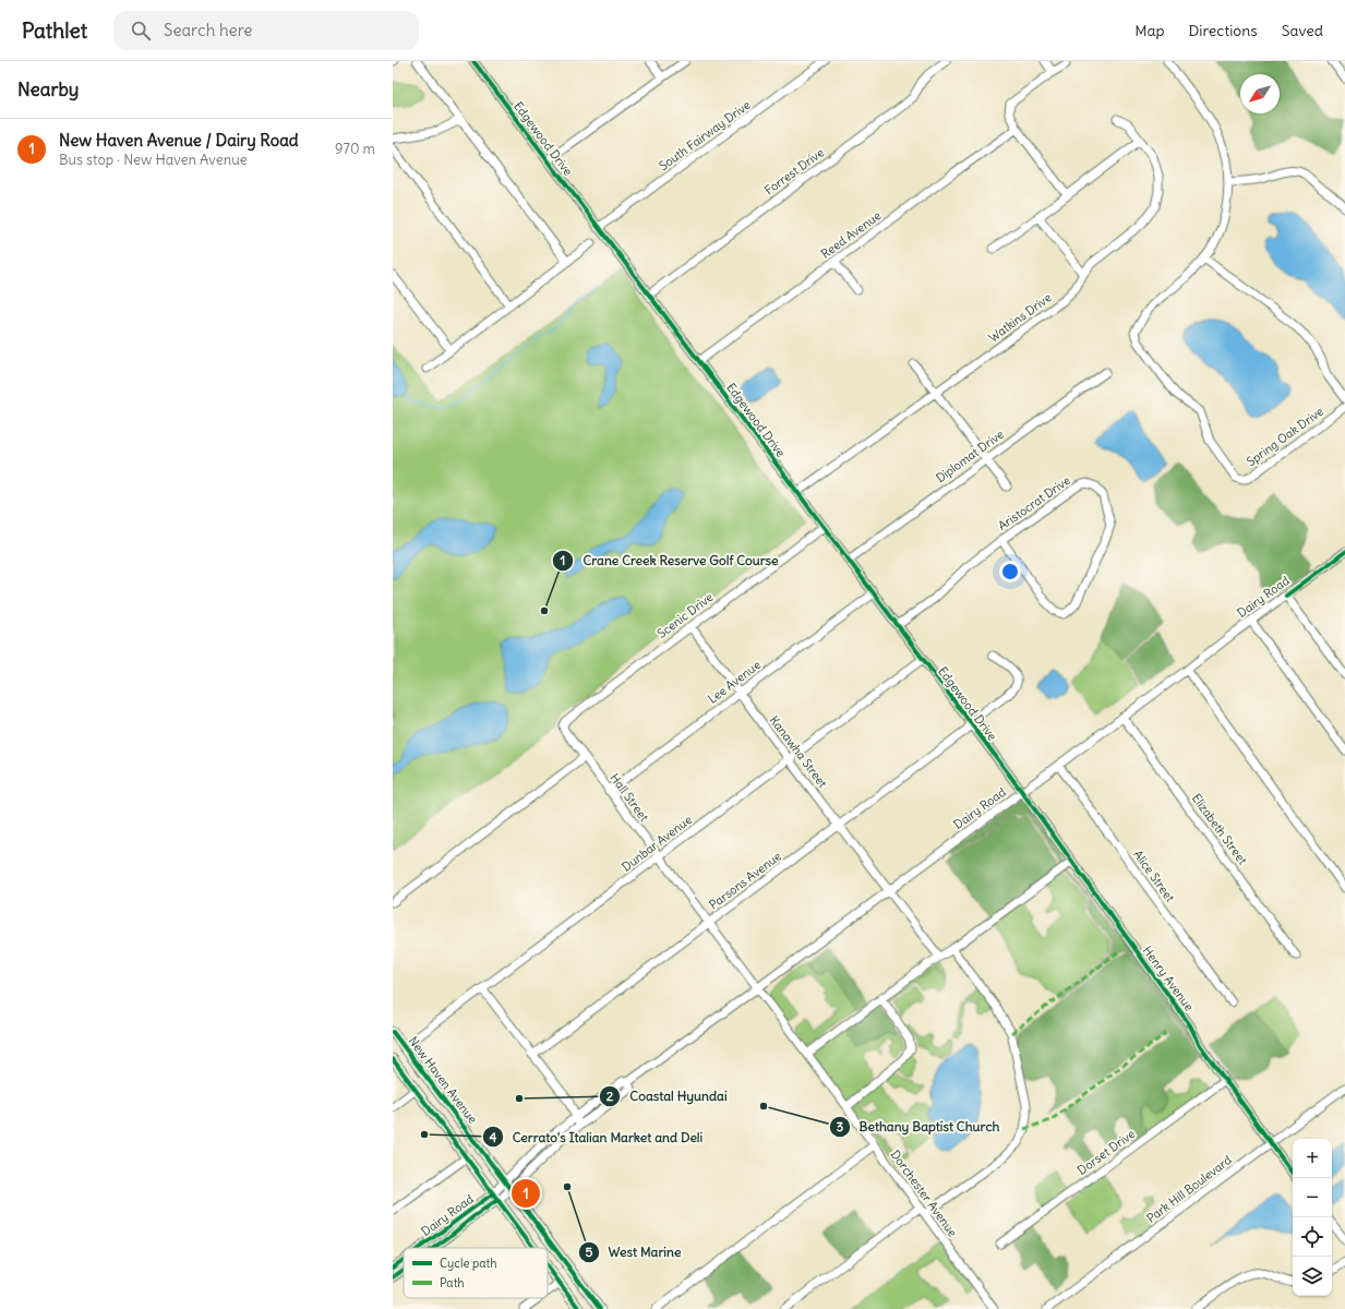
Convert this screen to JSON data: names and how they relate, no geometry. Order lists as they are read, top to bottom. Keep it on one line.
{"streets":{"main road":["New Haven Avenue"],"street":["South Fairway Drive","Edgewood Drive","Forrest Drive","Reed Avenue","Watkins Drive","Spring Oak Drive","Diplomat Drive","Aristocrat Drive","Dairy Road","Scenic Drive","Lee Avenue","Kanawha Street","Hall Street","Elizabeth Street","Dunbar Avenue","Alice Street","Parsons Avenue","Henry Avenue","Dorset Drive","Park Hill Boulevard","Dorchester Avenue"]},"crossings":[["South Fairway Drive","Edgewood Drive"],["Edgewood Drive","Forrest Drive"],["Edgewood Drive","Reed Avenue"],["Edgewood Drive","Watkins Drive"],["Edgewood Drive","Diplomat Drive"],["Edgewood Drive","Aristocrat Drive"],["Edgewood Drive","Dairy Road"],["Edgewood Drive","Scenic Drive"],["Edgewood Drive","Lee Avenue"],["Edgewood Drive","Dunbar Avenue"],["Edgewood Drive","Parsons Avenue"],["Edgewood Drive","Henry Avenue"],["Dairy Road","Kanawha Street"],["Dairy Road","Hall Street"],["Dairy Road","Elizabeth Street"],["Dairy Road","Alice Street"],["Dairy Road","Henry Avenue"],["Dairy Road","New Haven Avenue"],["Dairy Road","Dorchester Avenue"],["Scenic Drive","Kanawha Street"],["Scenic Drive","Hall Street"],["Lee Avenue","Kanawha Street"],["Lee Avenue","Hall Street"],["Kanawha Street","Dunbar Avenue"],["Kanawha Street","Parsons Avenue"],["Hall Street","Dunbar Avenue"],["Hall Street","Parsons Avenue"],["Hall Street","Dorchester Avenue"],["Dunbar Avenue","New Haven Avenue"],["Henry Avenue","Dorset Drive"],["Henry Avenue","Park Hill Boulevard"]],"places":["Crane Creek Reserve Golf Course","Coastal Hyundai","Bethany Baptist Church","Cerrato's Italian Market and Deli","West Marine"],"legend":["Cycle path","Path"],"north":"bottom left","page":{"header":"Pathlet","search":"Search here","nav":["Map","Directions","Saved"],"heading":"Nearby","list":[{"mark":"1","name":"New Haven Avenue / Dairy Road","note":"Bus stop · New Haven Avenue","value":"970 m"}],"map_buttons":["+","−"],"pins":"1"}}
